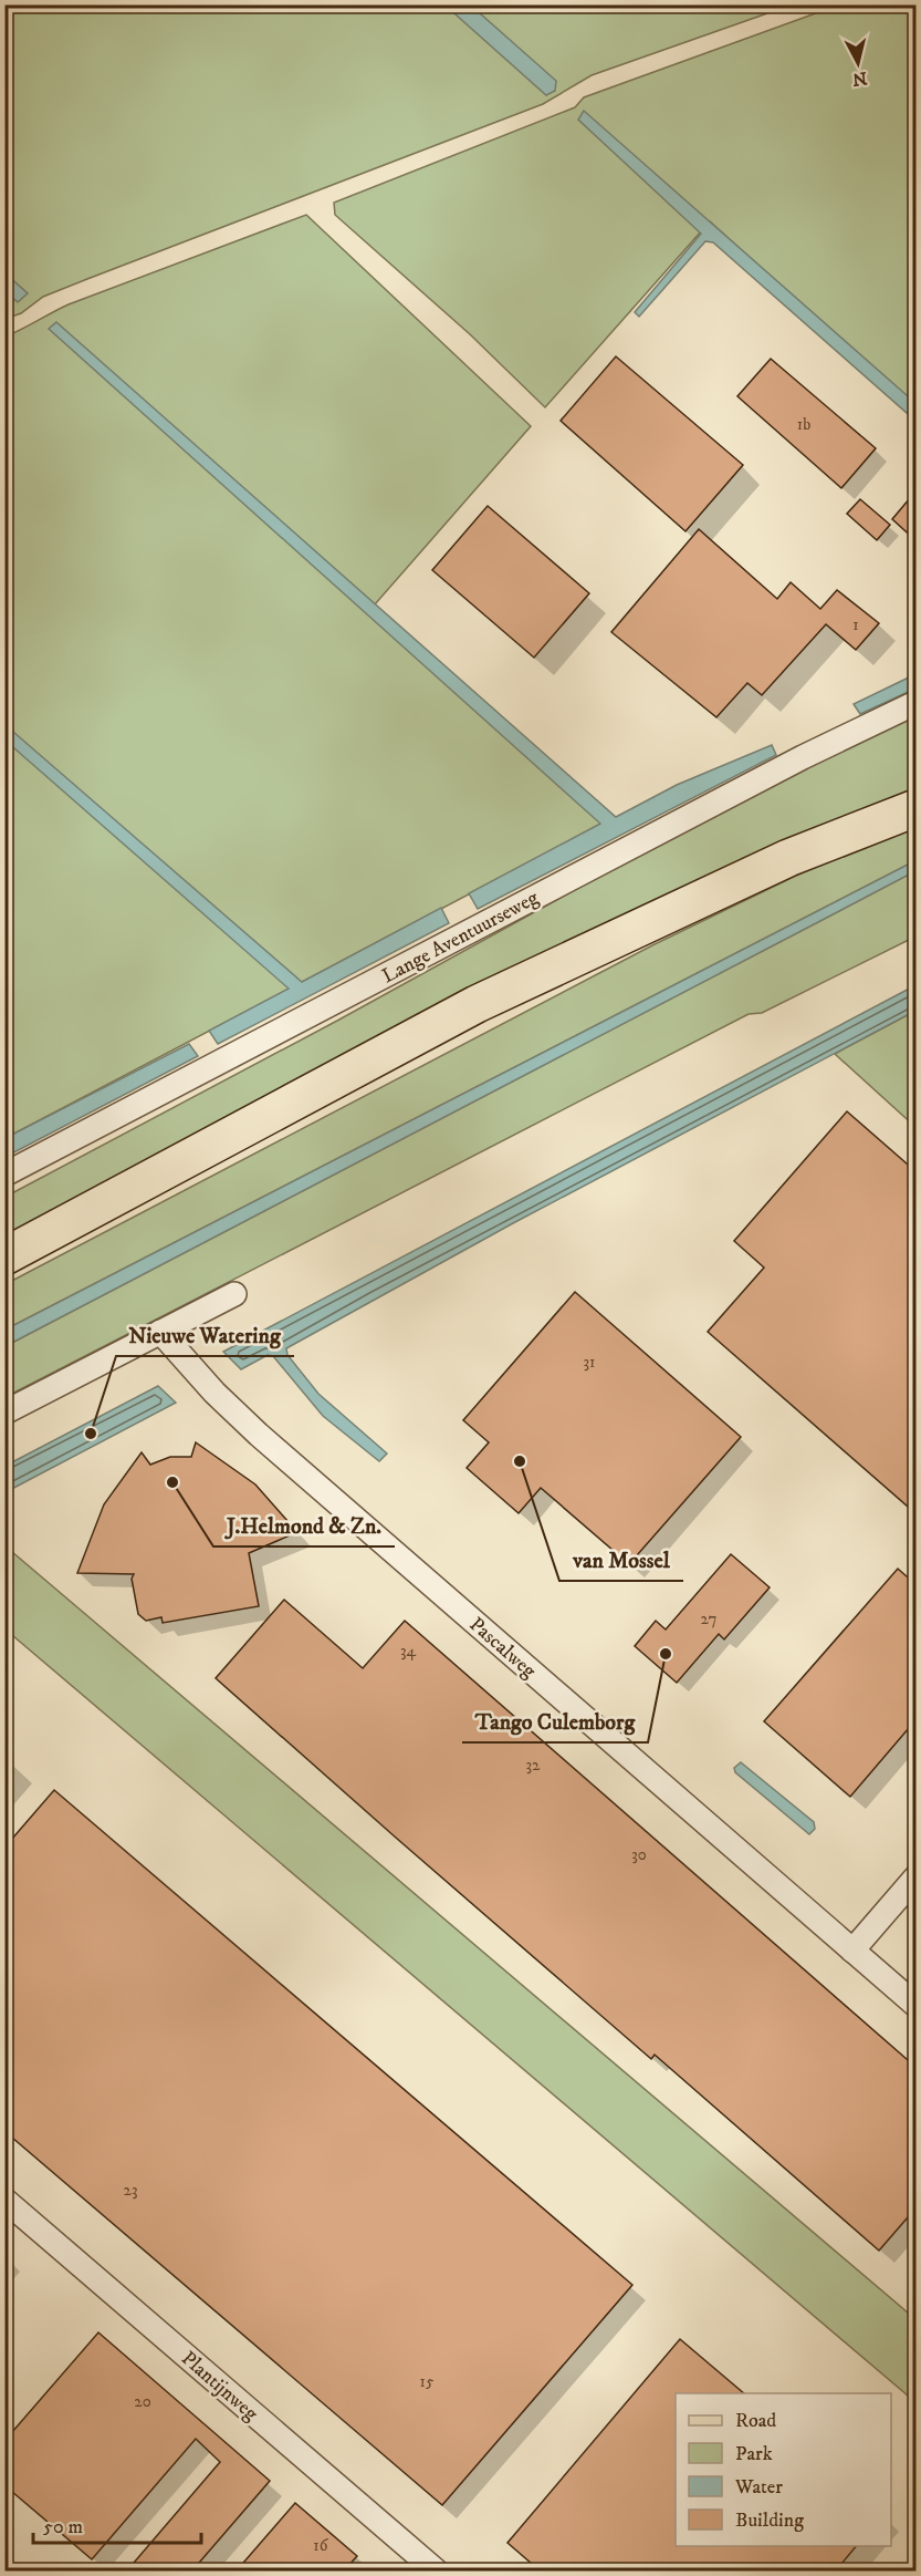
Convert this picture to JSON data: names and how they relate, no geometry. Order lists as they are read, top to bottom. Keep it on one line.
{"streets":{"street":["Lange Aventuurseweg","Pascalweg","Plantijnweg"]},"places":["Nieuwe Watering","van Mossel","J.Helmond & Zn.","Tango Culemborg"],"house_numbers":["1b","1","31","27","34","32","30","23","15","20","16"],"legend":["Road","Park","Water","Building"],"scale_bar":"50 m","north":"bottom"}
